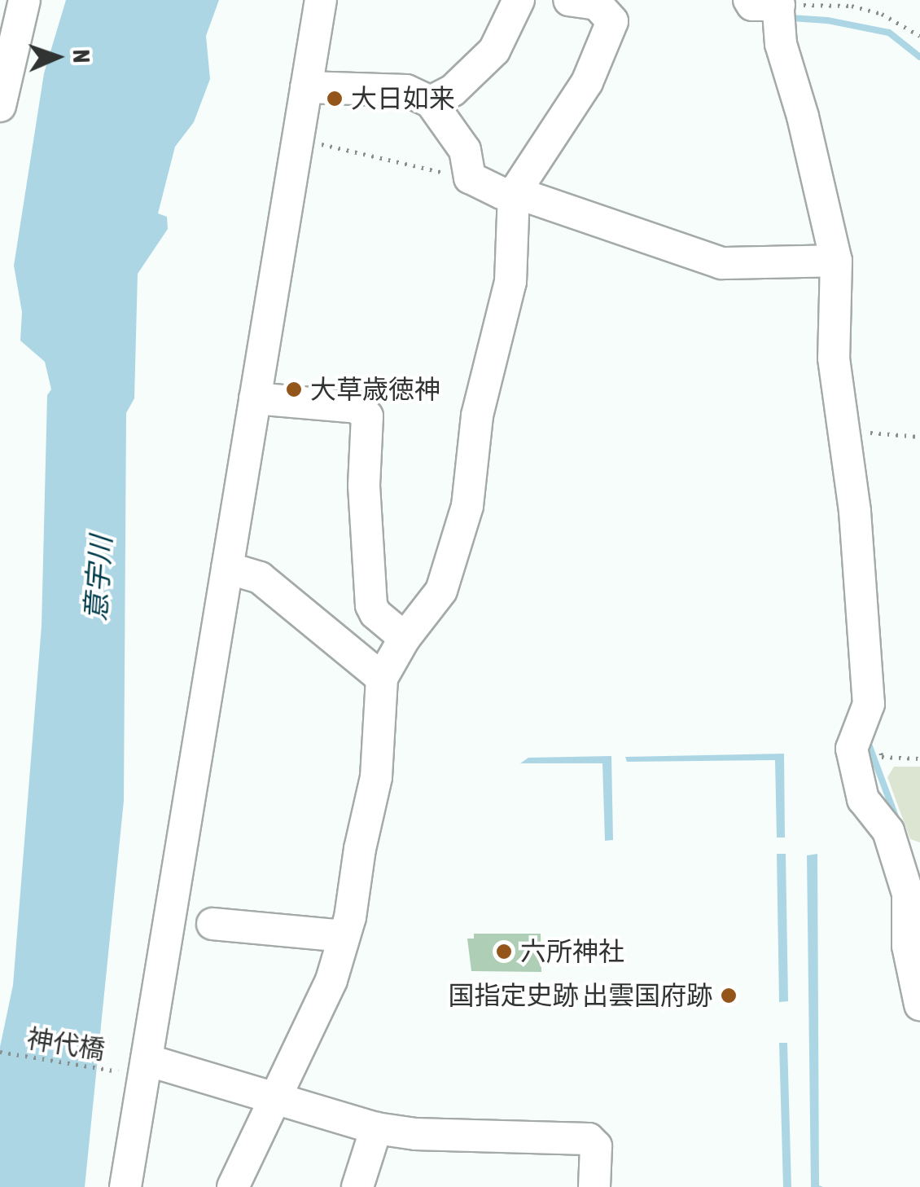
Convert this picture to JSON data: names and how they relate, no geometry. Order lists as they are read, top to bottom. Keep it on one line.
{"streets":{"path":["神代橋"]},"water":["意宇川"],"places":["大日如来","大草歳徳神","六所神社","国指定史跡 出雲国府跡"],"north":"right"}
